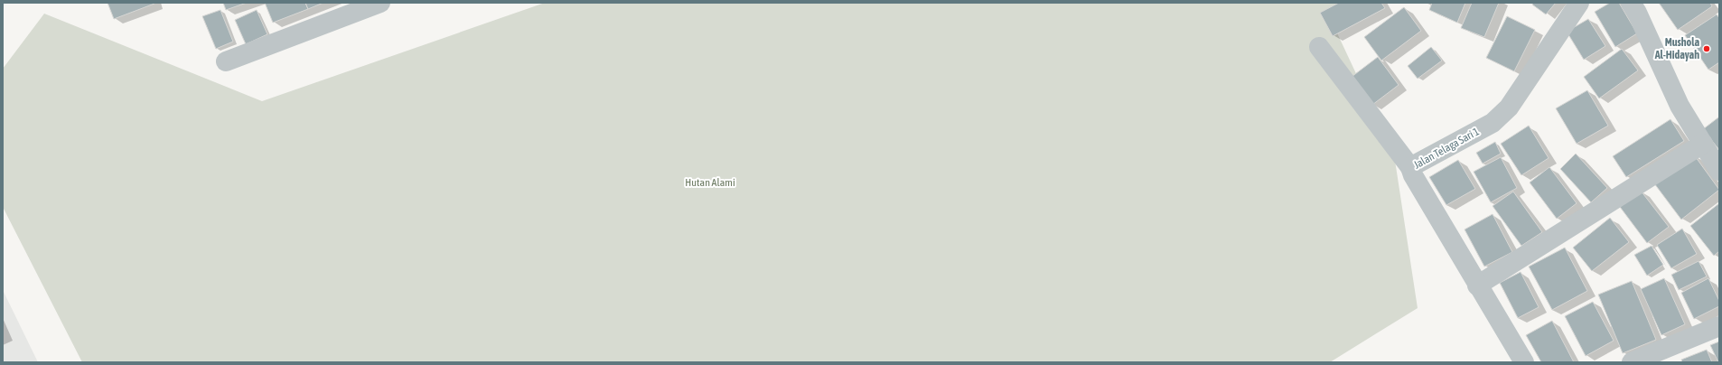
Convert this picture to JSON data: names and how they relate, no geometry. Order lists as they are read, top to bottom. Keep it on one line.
{"streets":{"street":["Jalan Telaga Sari 1"]},"parks":["Hutan Alami"],"places":["Mushola Al-Hidayah"]}
